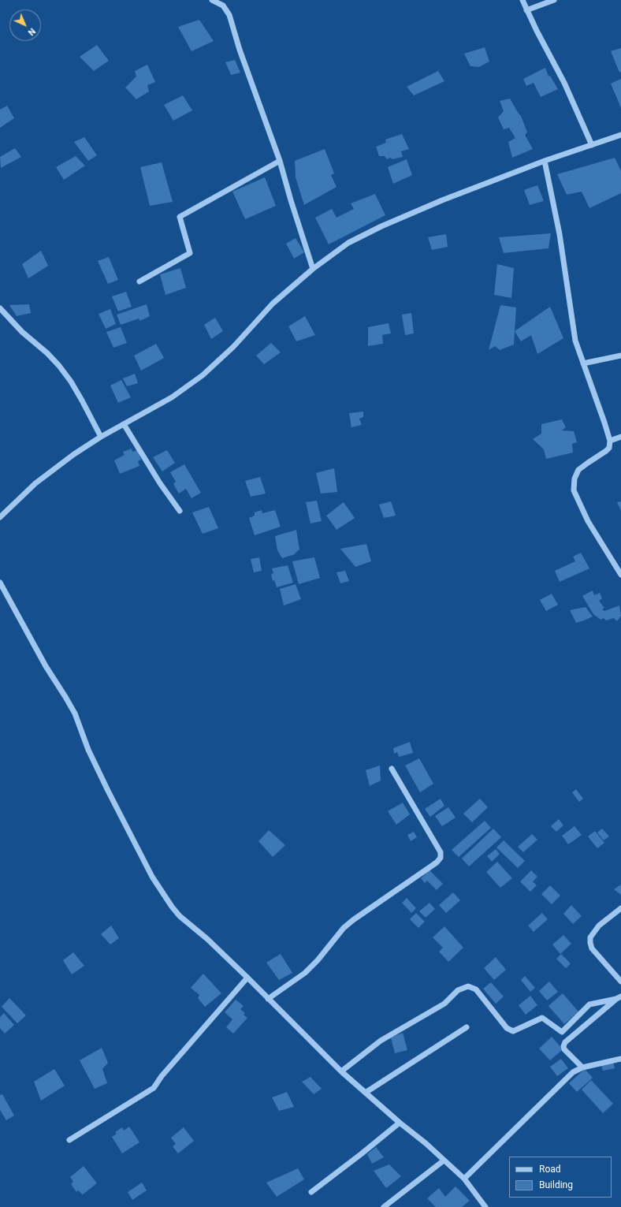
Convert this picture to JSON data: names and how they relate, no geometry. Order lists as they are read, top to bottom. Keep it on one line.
{"legend":["Road","Building"],"north":"bottom right"}
